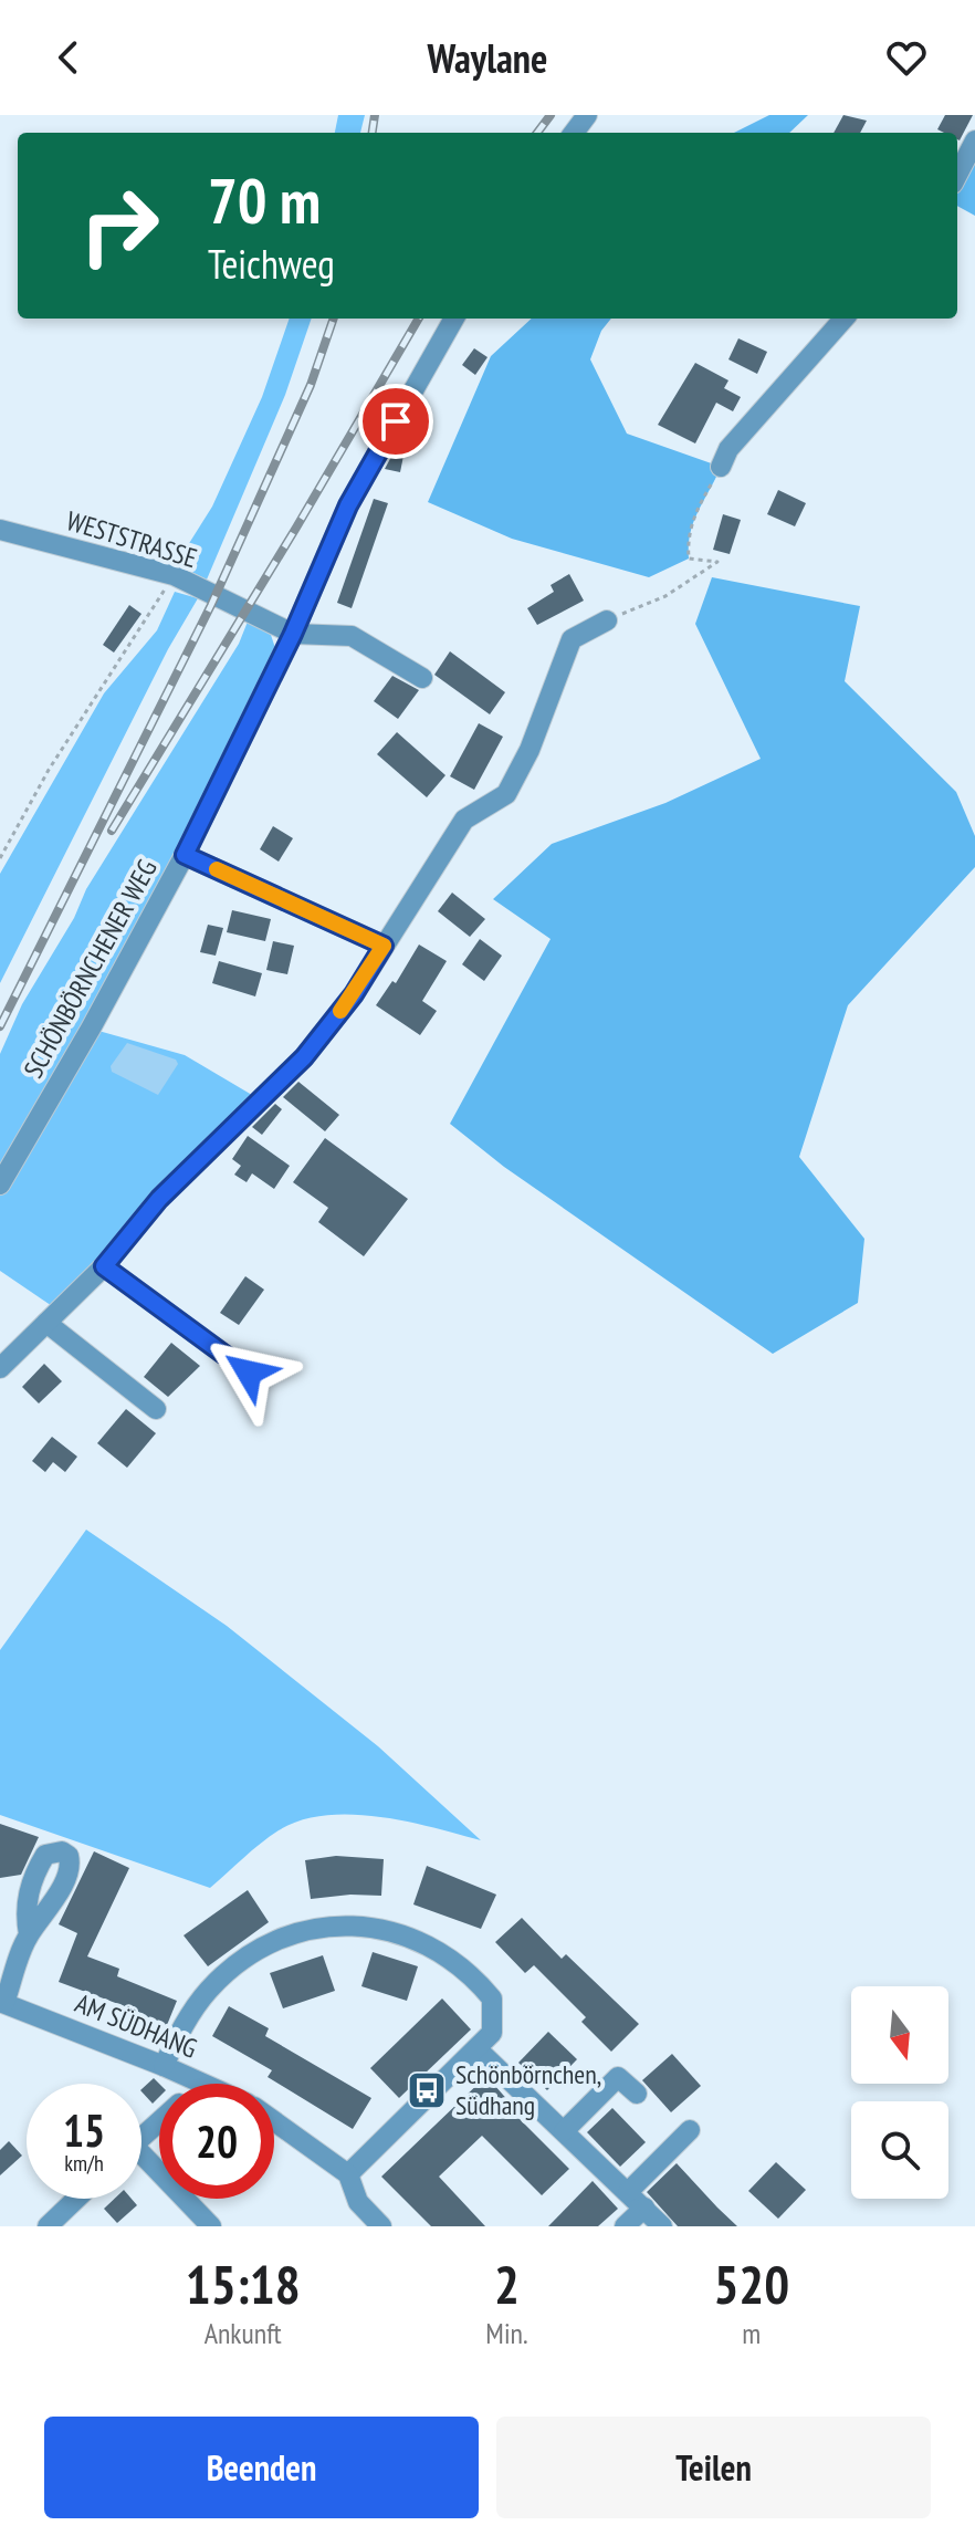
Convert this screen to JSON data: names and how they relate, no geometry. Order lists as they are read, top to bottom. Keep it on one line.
{"streets":{"street":["WESTSTRASSE","SCHÖNBÖRNCHENER WEG","AM SÜDHANG"]},"crossings":[["WESTSTRASSE","SCHÖNBÖRNCHENER WEG"]],"places":{"bus stop":["Schönbörnchen, Südhang"]},"north":"bottom","page":{"header":"Waylane","turn":["70 m","Teichweg"],"speed":"15 km/h","limit":"20","eta":["15:18","Ankunft","2","Min.","520","m"],"buttons":["Beenden","Teilen"]}}
